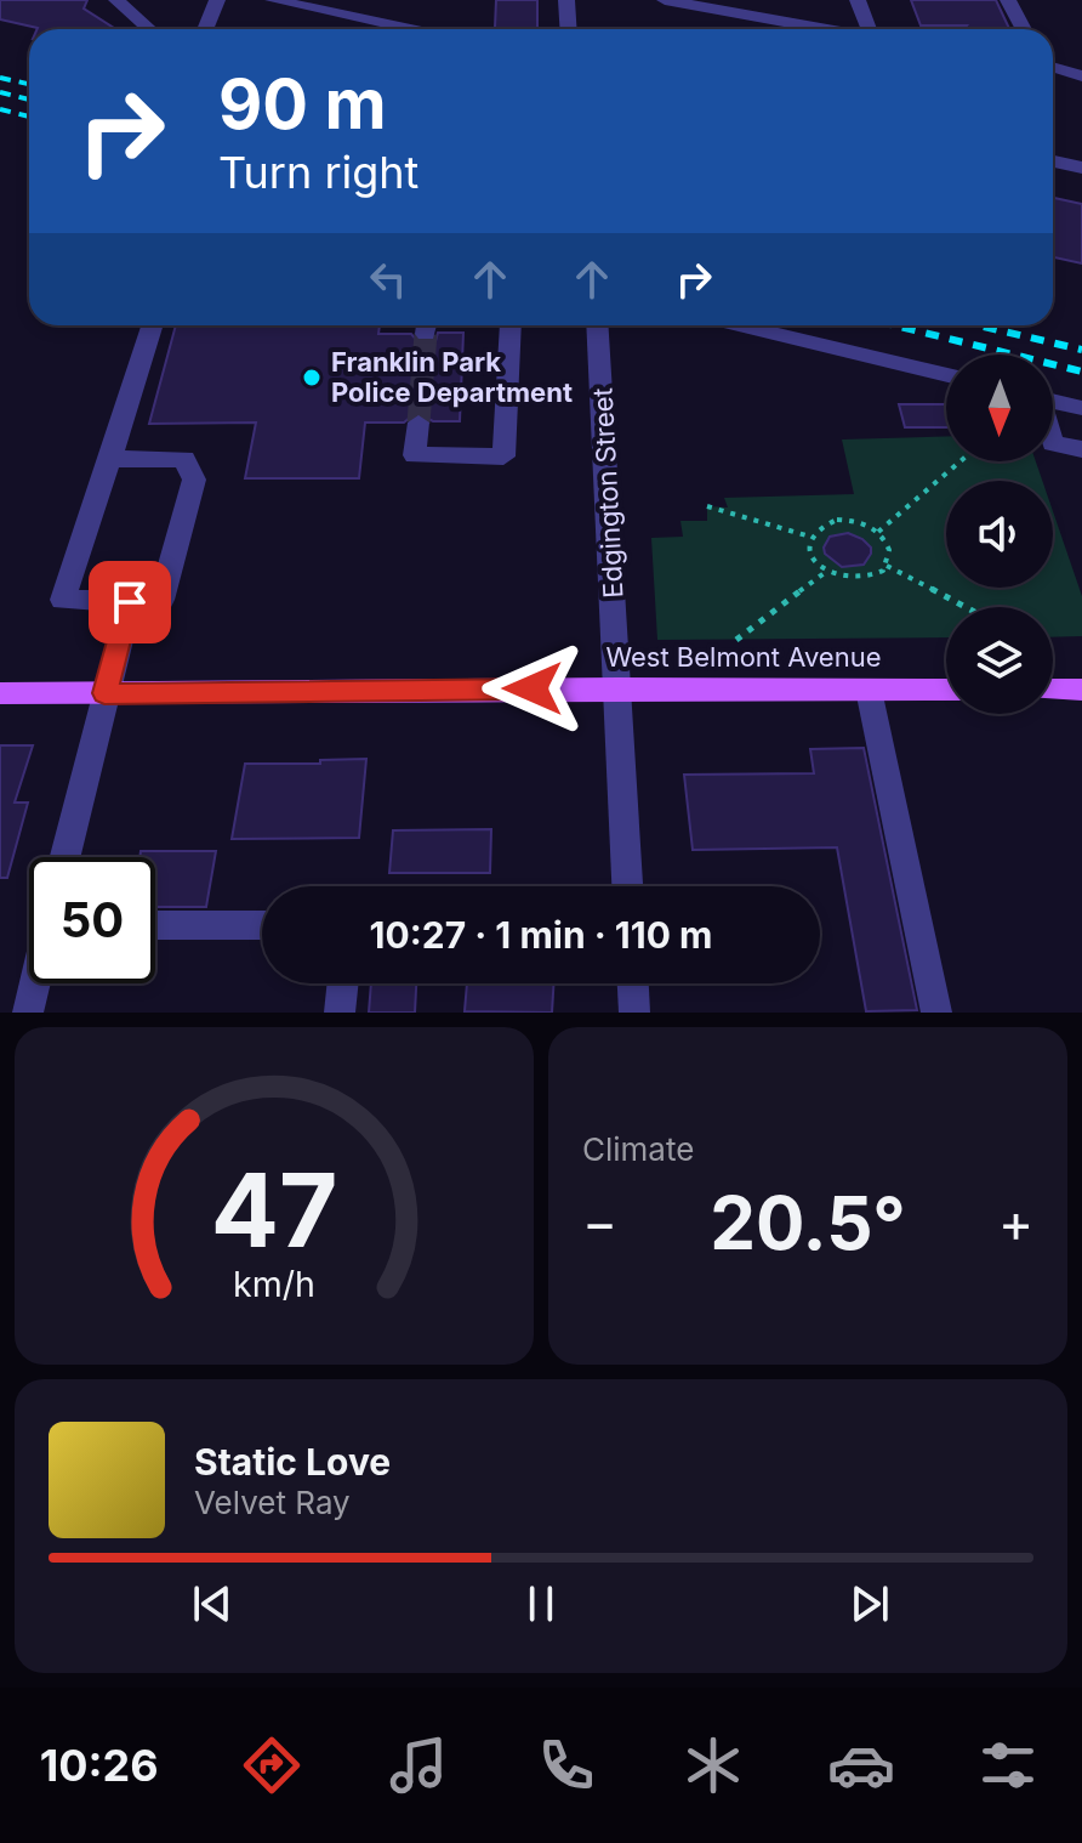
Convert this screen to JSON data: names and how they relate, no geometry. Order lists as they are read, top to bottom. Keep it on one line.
{"streets":{"main road":["West Belmont Avenue"],"street":["Edgington Street"]},"crossings":[["Edgington Street","West Belmont Avenue"]],"places":["Franklin Park Police Department"],"north":"bottom","page":{"turn":["90 m","Turn right"],"limit":"50","trip":"10:27 · 1 min · 110 m","tile":"Climate","heat":["−","20.5°","+"],"song":["Static Love","Velvet Ray"],"tabs":"10:26","gauge":["47","km/h"]}}
